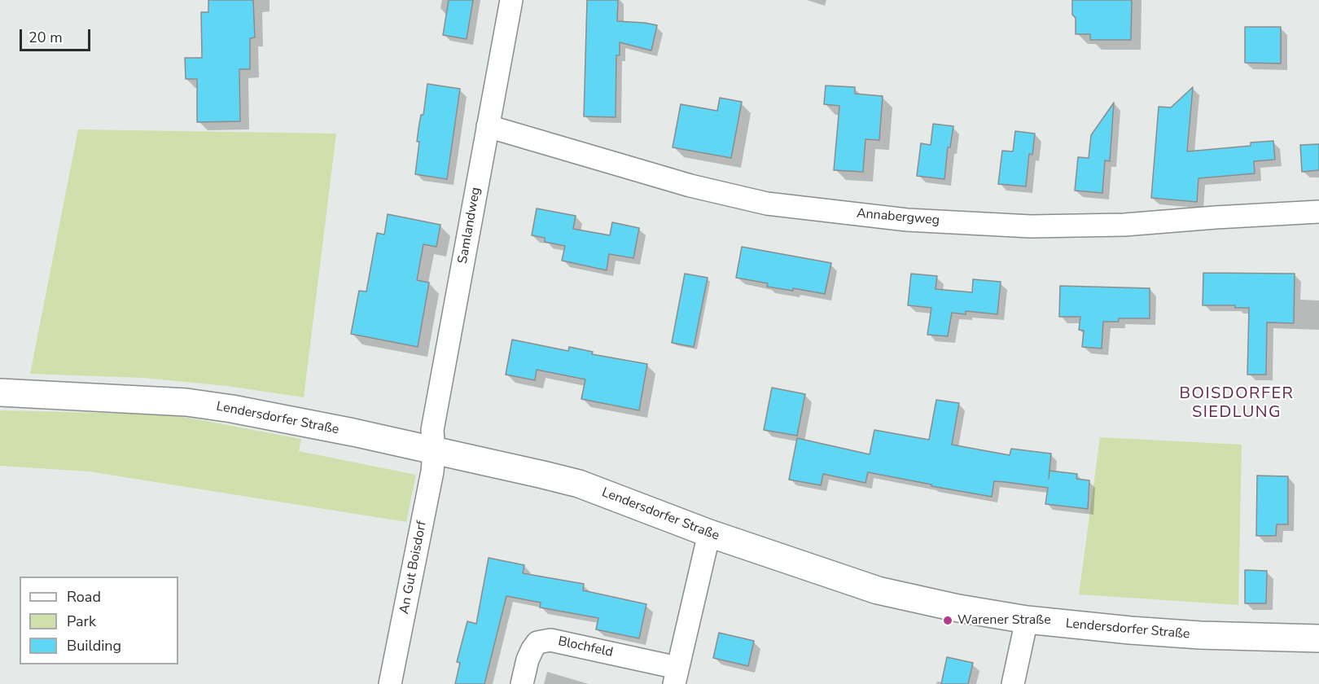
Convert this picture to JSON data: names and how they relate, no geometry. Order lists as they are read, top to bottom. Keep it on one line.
{"streets":{"street":["Annabergweg","Samlandweg","Lendersdorfer Straße","An Gut Boisdorf","Blochfeld"]},"crossings":[["Annabergweg","Samlandweg"],["Samlandweg","Lendersdorfer Straße"],["Samlandweg","An Gut Boisdorf"],["Lendersdorfer Straße","An Gut Boisdorf"]],"districts":["BOISDORFER SIEDLUNG"],"places":["Warener Straße"],"legend":["Road","Park","Building"],"scale_bar":"20 m"}
